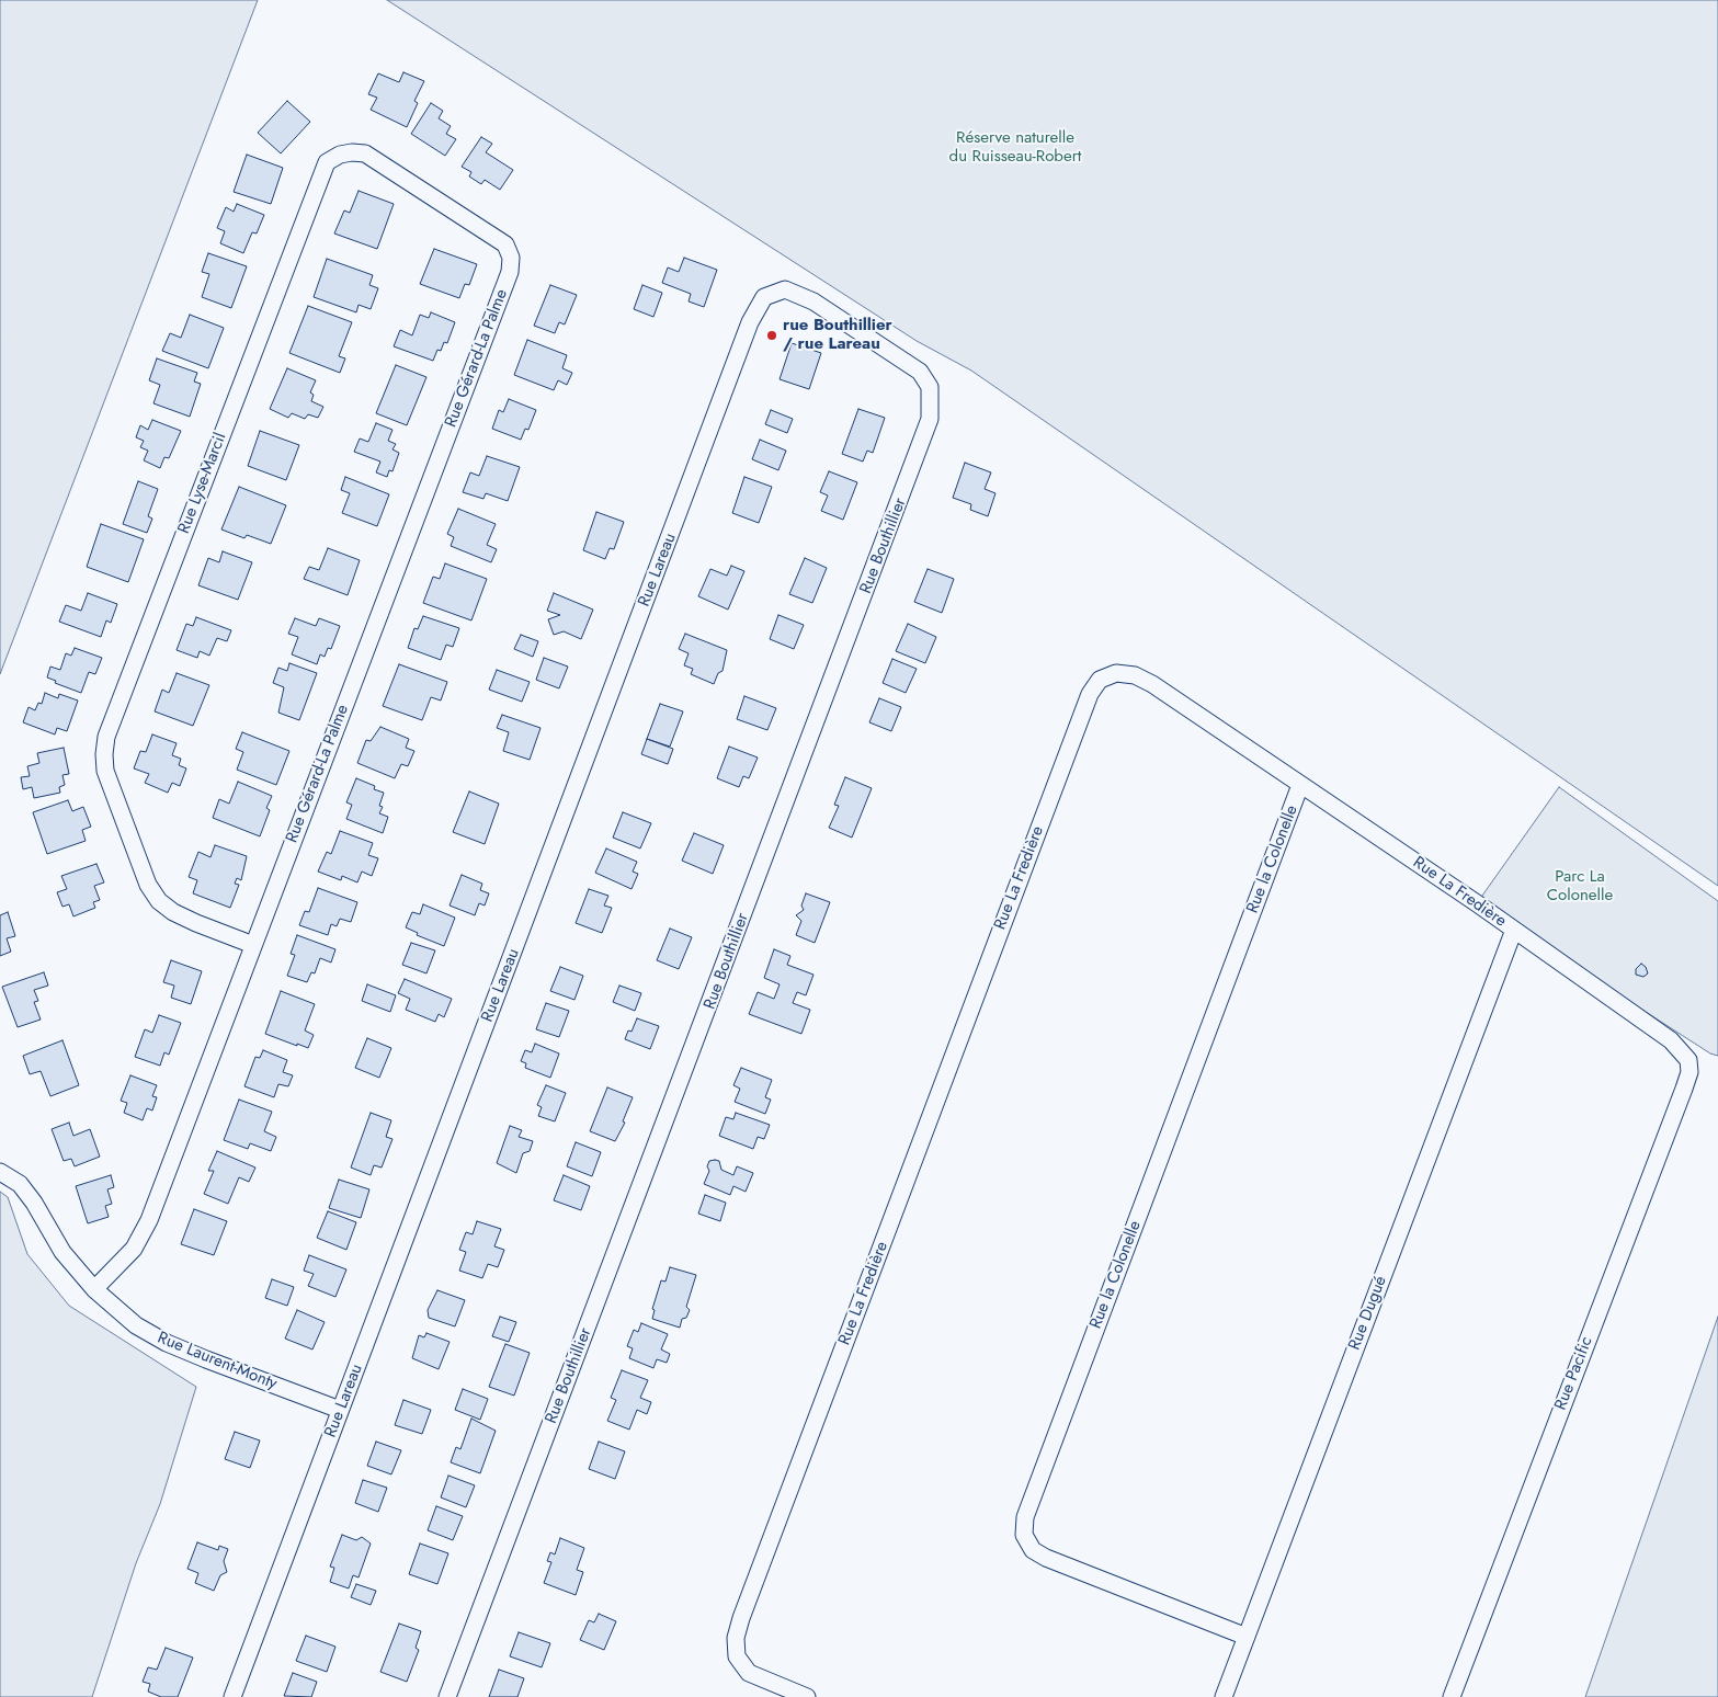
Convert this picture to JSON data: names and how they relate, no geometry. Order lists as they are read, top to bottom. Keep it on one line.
{"streets":{"street":["Rue Gérard-La Palme","Rue Lyse-Marcil","Rue Bouthillier","Rue Lareau","Rue la Colonelle","Rue La Fredière","Rue Dugué","Rue Laurent-Monty","Rue Pacific"]},"crossings":[["Rue Gérard-La Palme","Rue Lyse-Marcil"],["Rue Gérard-La Palme","Rue Laurent-Monty"],["Rue Bouthillier","Rue Lareau"],["Rue Lareau","Rue Laurent-Monty"],["Rue la Colonelle","Rue La Fredière"],["Rue la Colonelle","Rue Dugué"],["Rue La Fredière","Rue Dugué"],["Rue La Fredière","Rue Pacific"]],"parks":["Réserve naturelle du Ruisseau-Robert","Parc La Colonelle"],"places":["rue Bouthillier / rue Lareau"]}
